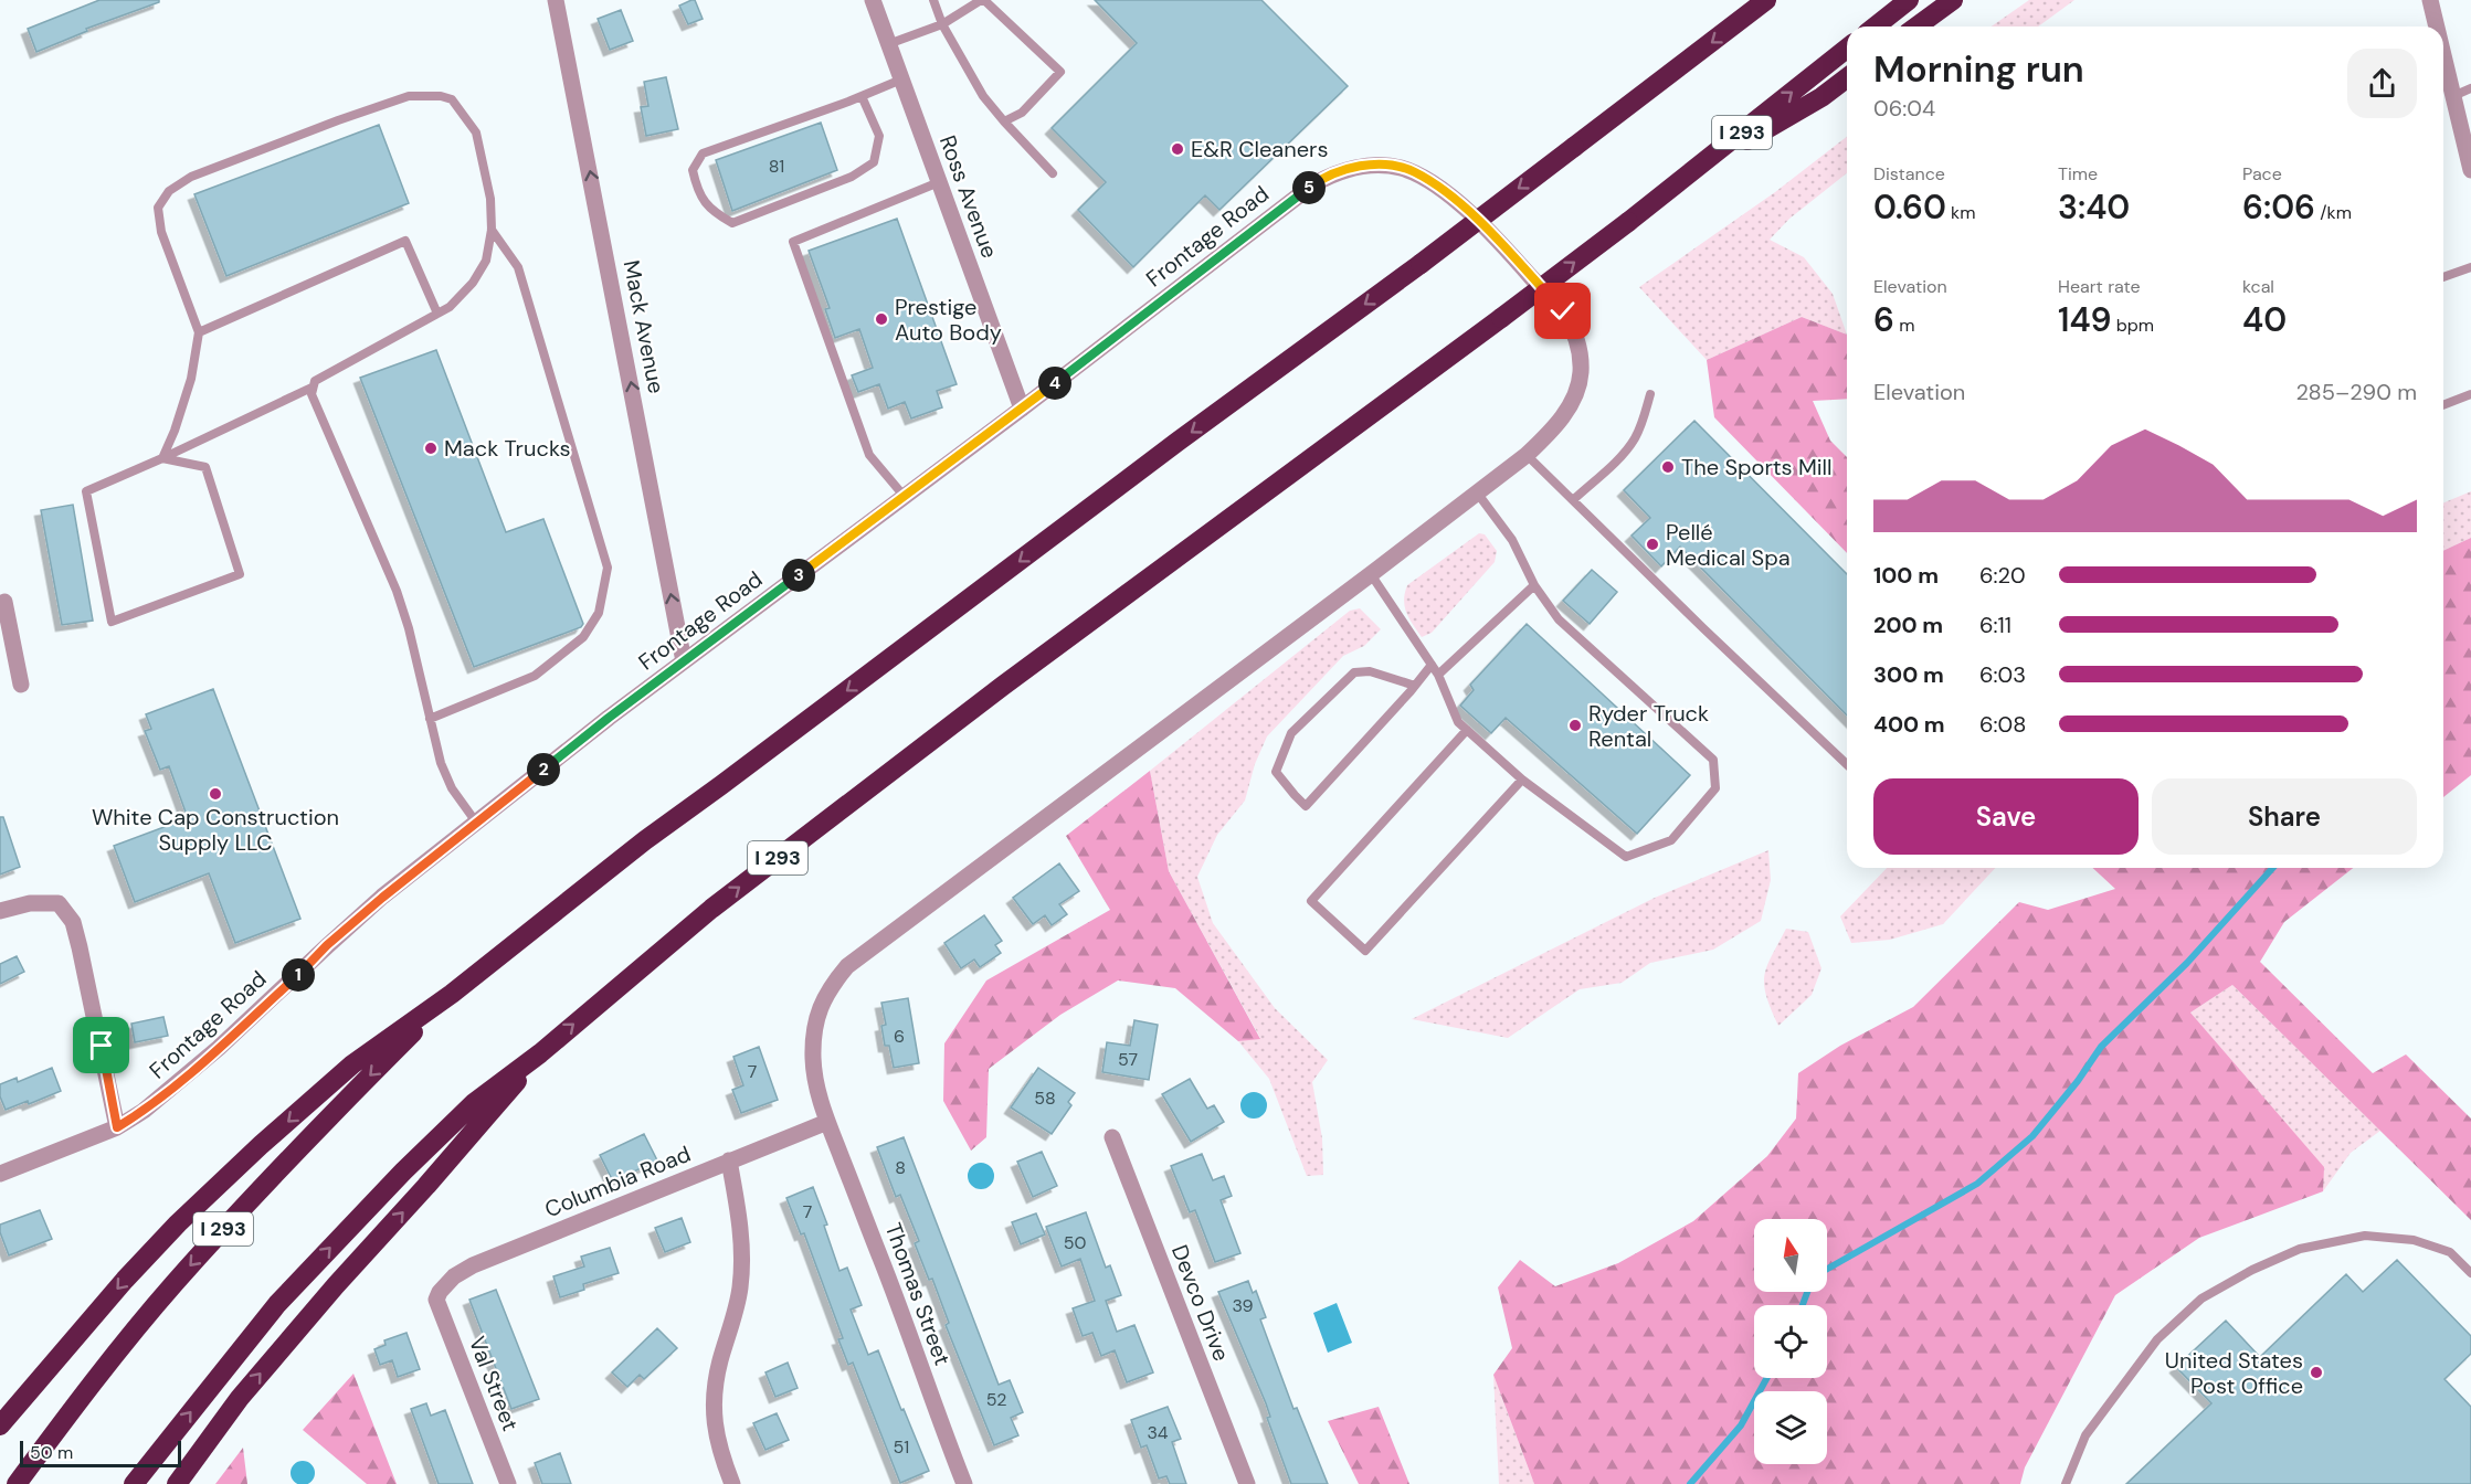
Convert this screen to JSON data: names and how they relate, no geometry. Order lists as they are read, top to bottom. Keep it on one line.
{"streets":{"highway":["I 293"],"street":["Ross Avenue","Frontage Road","Mack Avenue","Columbia Road","Thomas Street","Devco Drive","Val Street"]},"crossings":[["Ross Avenue","Frontage Road"],["Frontage Road","Mack Avenue"],["Frontage Road","Columbia Road"],["Frontage Road","Thomas Street"],["Columbia Road","Thomas Street"],["Columbia Road","Val Street"]],"one_way":["Mack Avenue"],"places":["E&R Cleaners","Prestige Auto Body","Mack Trucks","The Sports Mill","Pellé Medical Spa","Ryder Truck Rental","White Cap Construction Supply LLC","United States Post Office"],"house_numbers":["81","6","57","7","58","8","7","50","39","52","34","51"],"scale_bar":"50 m","north":"top","page":{"heading":["Morning run","06:04"],"stats":[["Distance","0.60 km"],["Time","3:40"],["Pace","6:06 /km"],["Elevation","6 m"],["Heart rate","149 bpm"],["kcal","40"]],"pins":["5","4","3","2","1"],"chart":["Elevation","285–290 m"],"list":[{"name":"100 m","note":"6:20"},{"name":"200 m","note":"6:11"},{"name":"300 m","note":"6:03"},{"name":"400 m","note":"6:08"}],"buttons":["Save","Share"],"scale":"50 m"}}
